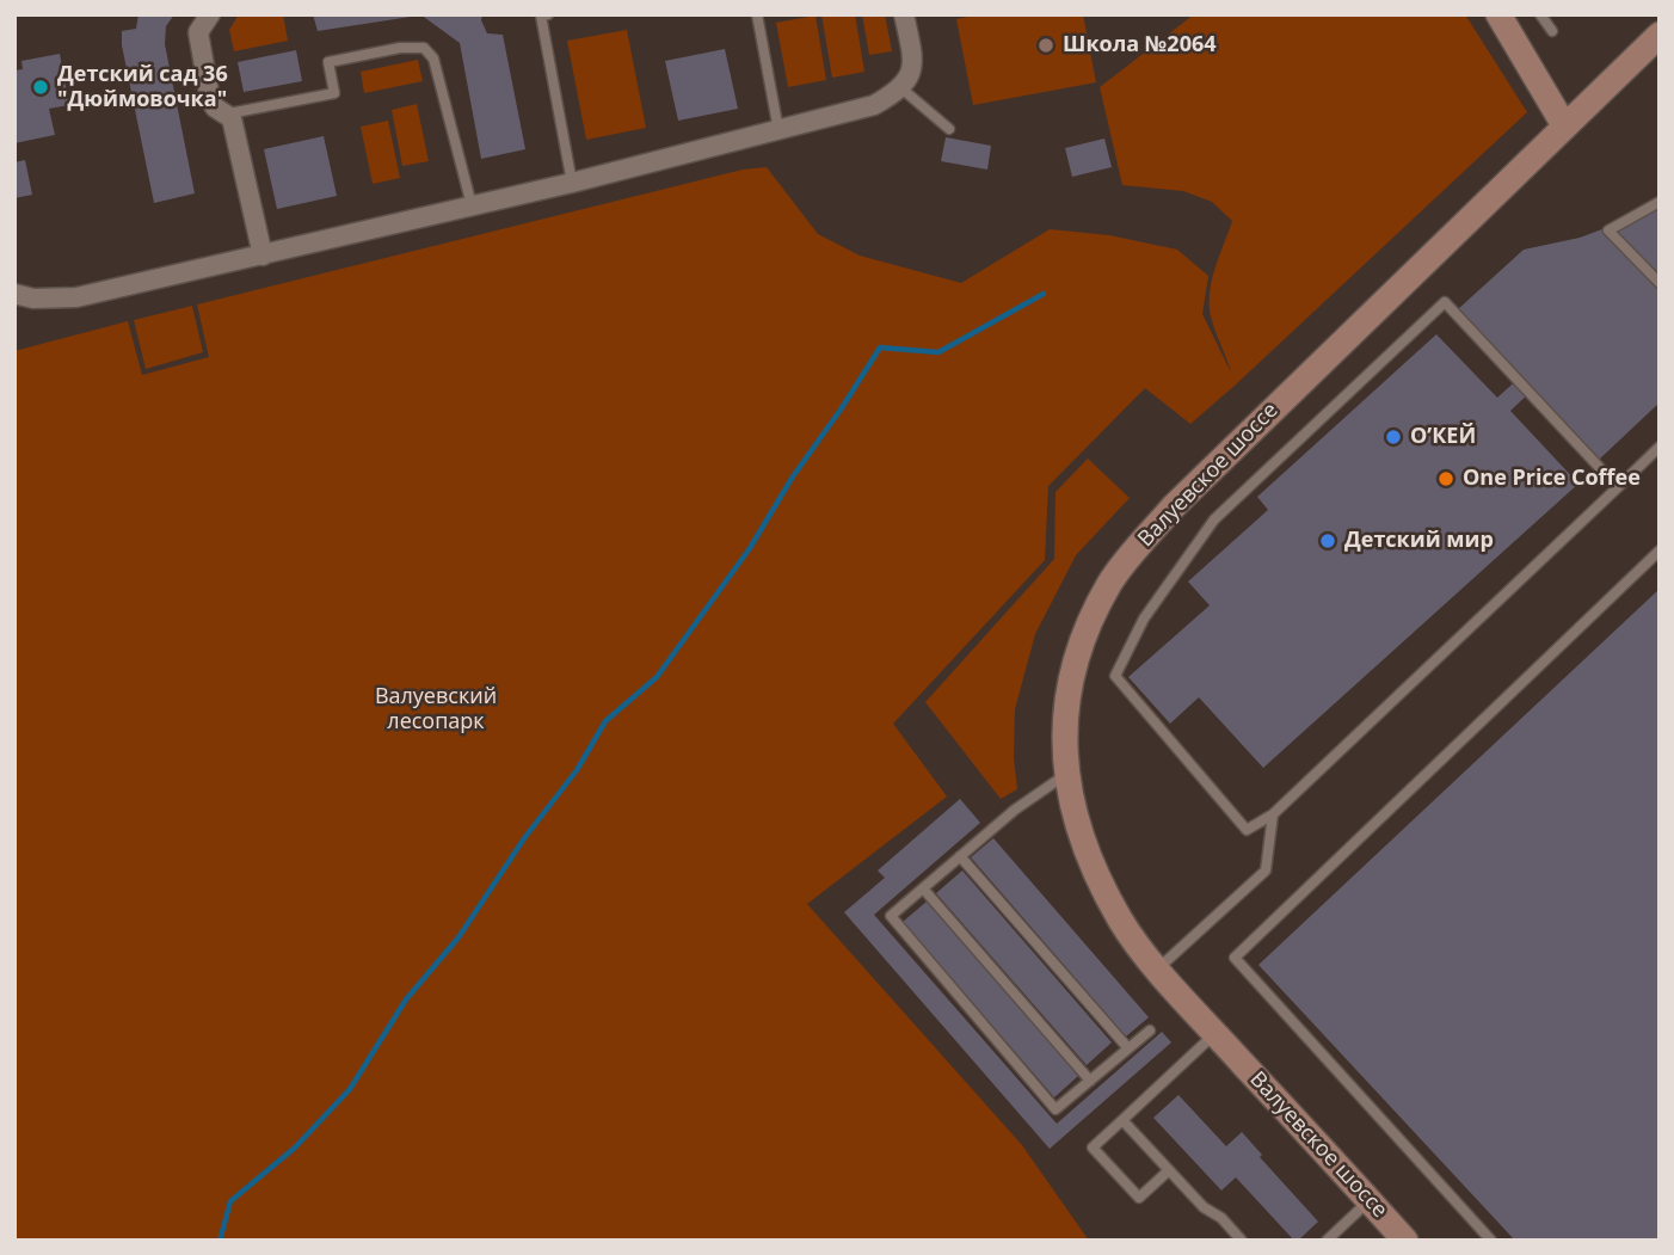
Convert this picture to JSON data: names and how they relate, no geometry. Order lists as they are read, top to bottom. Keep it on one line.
{"streets":{"main road":["Валуевское шоссе"]},"parks":["Валуевский лесопарк"],"places":["Школа №2064","Детский сад 36 \"Дюймовочка\"","О’КЕЙ","One Price Coffee","Детский мир"]}
